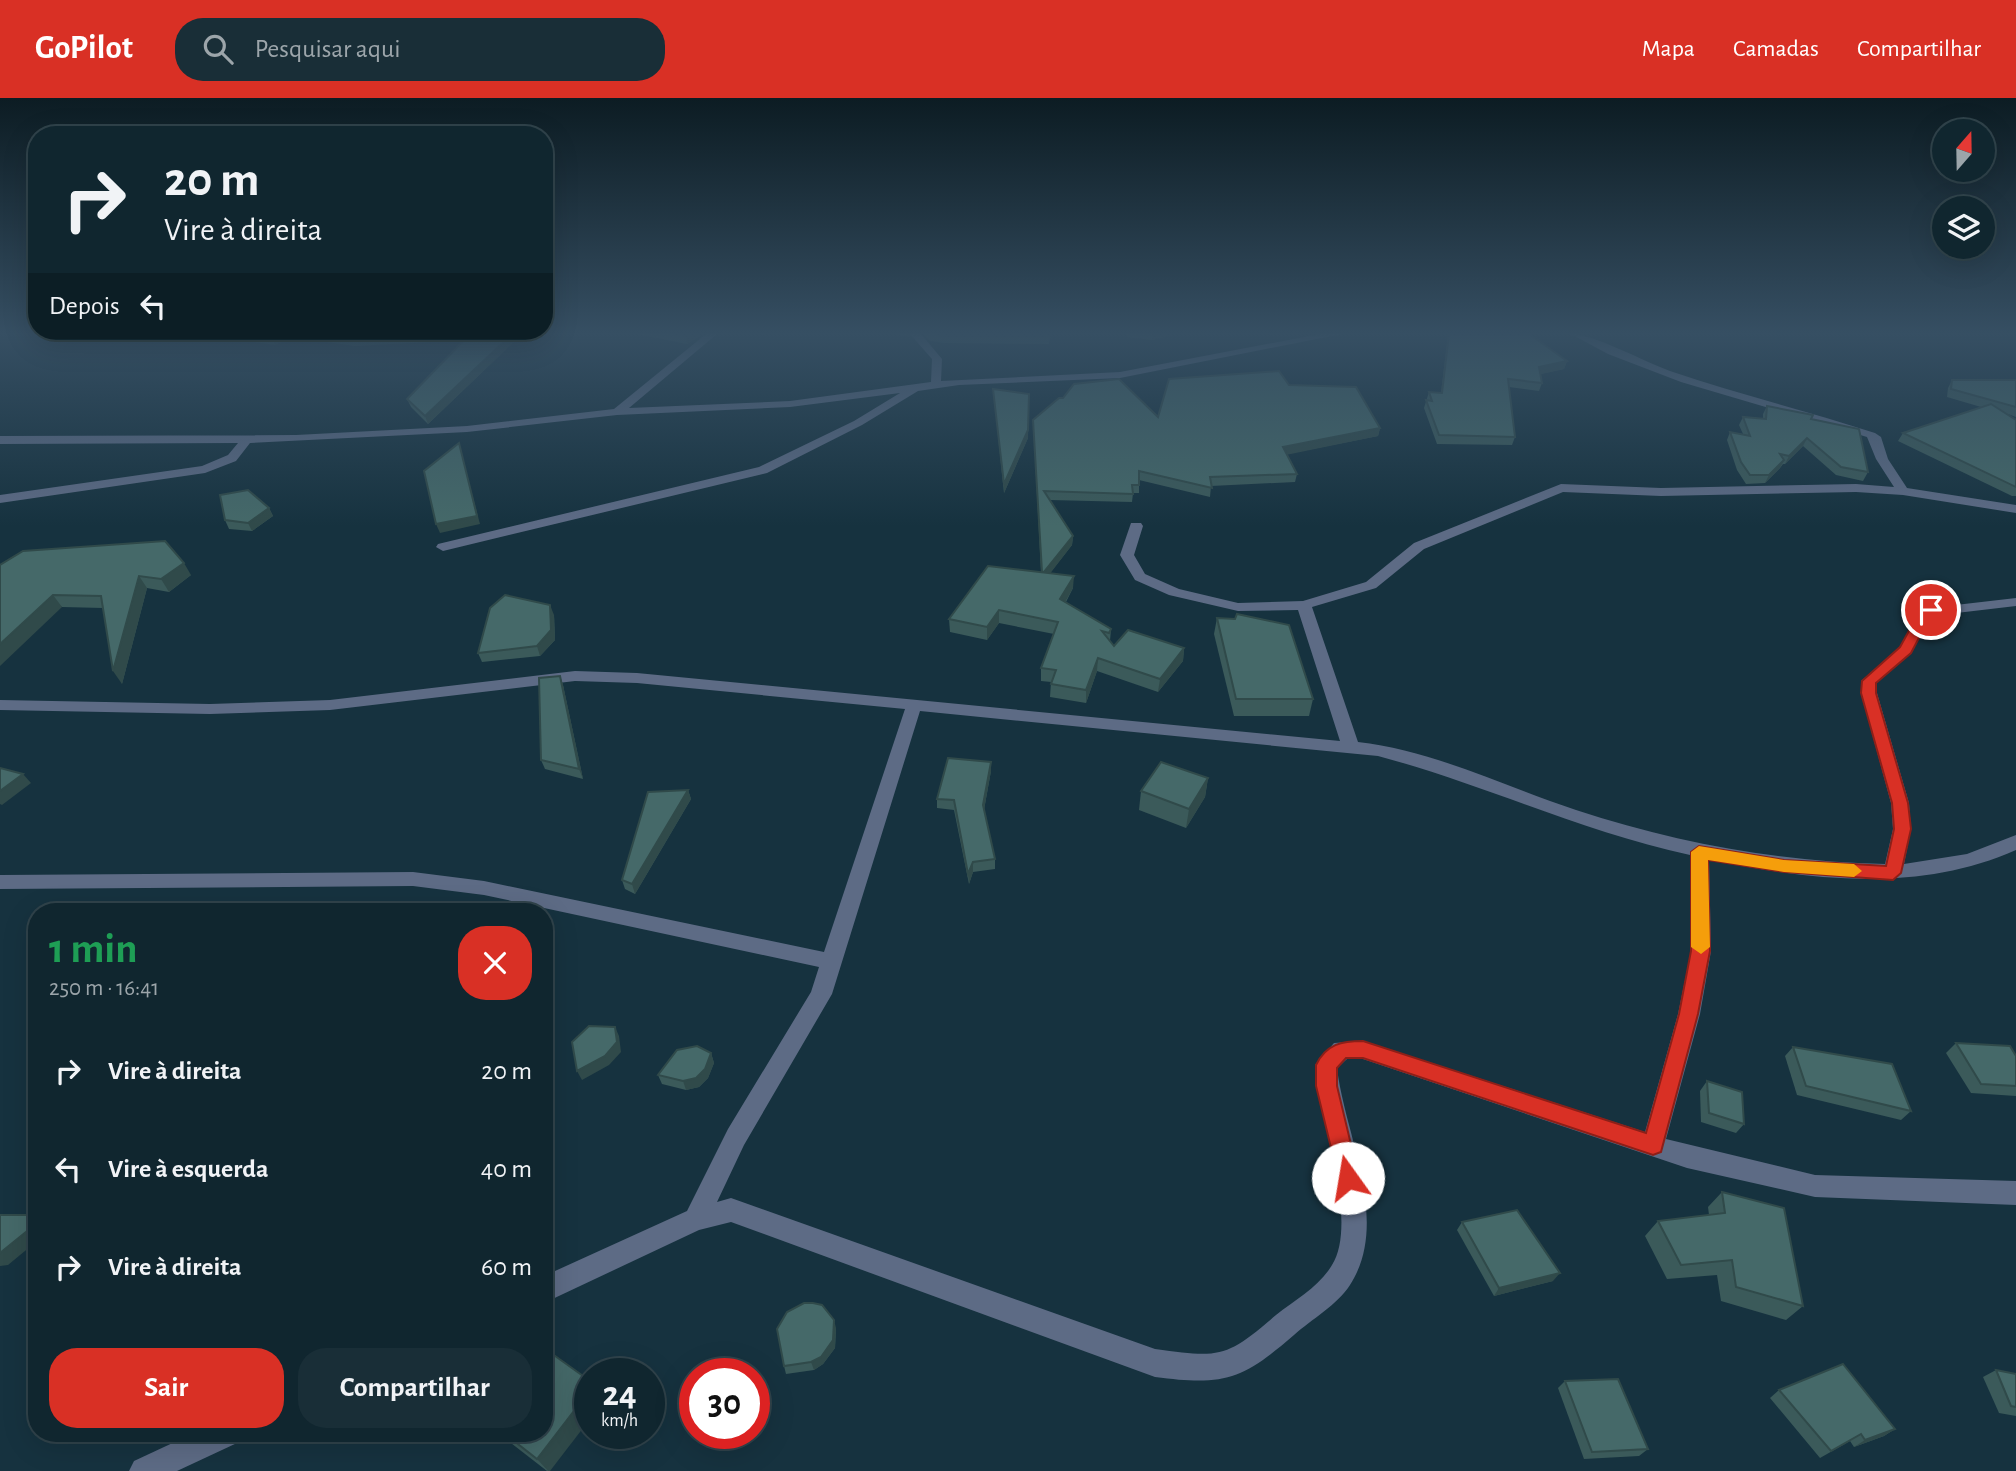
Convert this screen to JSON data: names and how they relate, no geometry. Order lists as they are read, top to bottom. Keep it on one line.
{"north":"top","page":{"header":"GoPilot","search":"Pesquisar aqui","nav":["Mapa","Camadas","Compartilhar"],"turn":["20 m","Vire à direita"],"then":"Depois","heading":["1 min","250 m · 16:41"],"list":[{"name":"Vire à direita","value":"20 m"},{"name":"Vire à esquerda","value":"40 m"},{"name":"Vire à direita","value":"60 m"}],"buttons":["Sair","Compartilhar"],"speed":"24 km/h","limit":"30"}}
